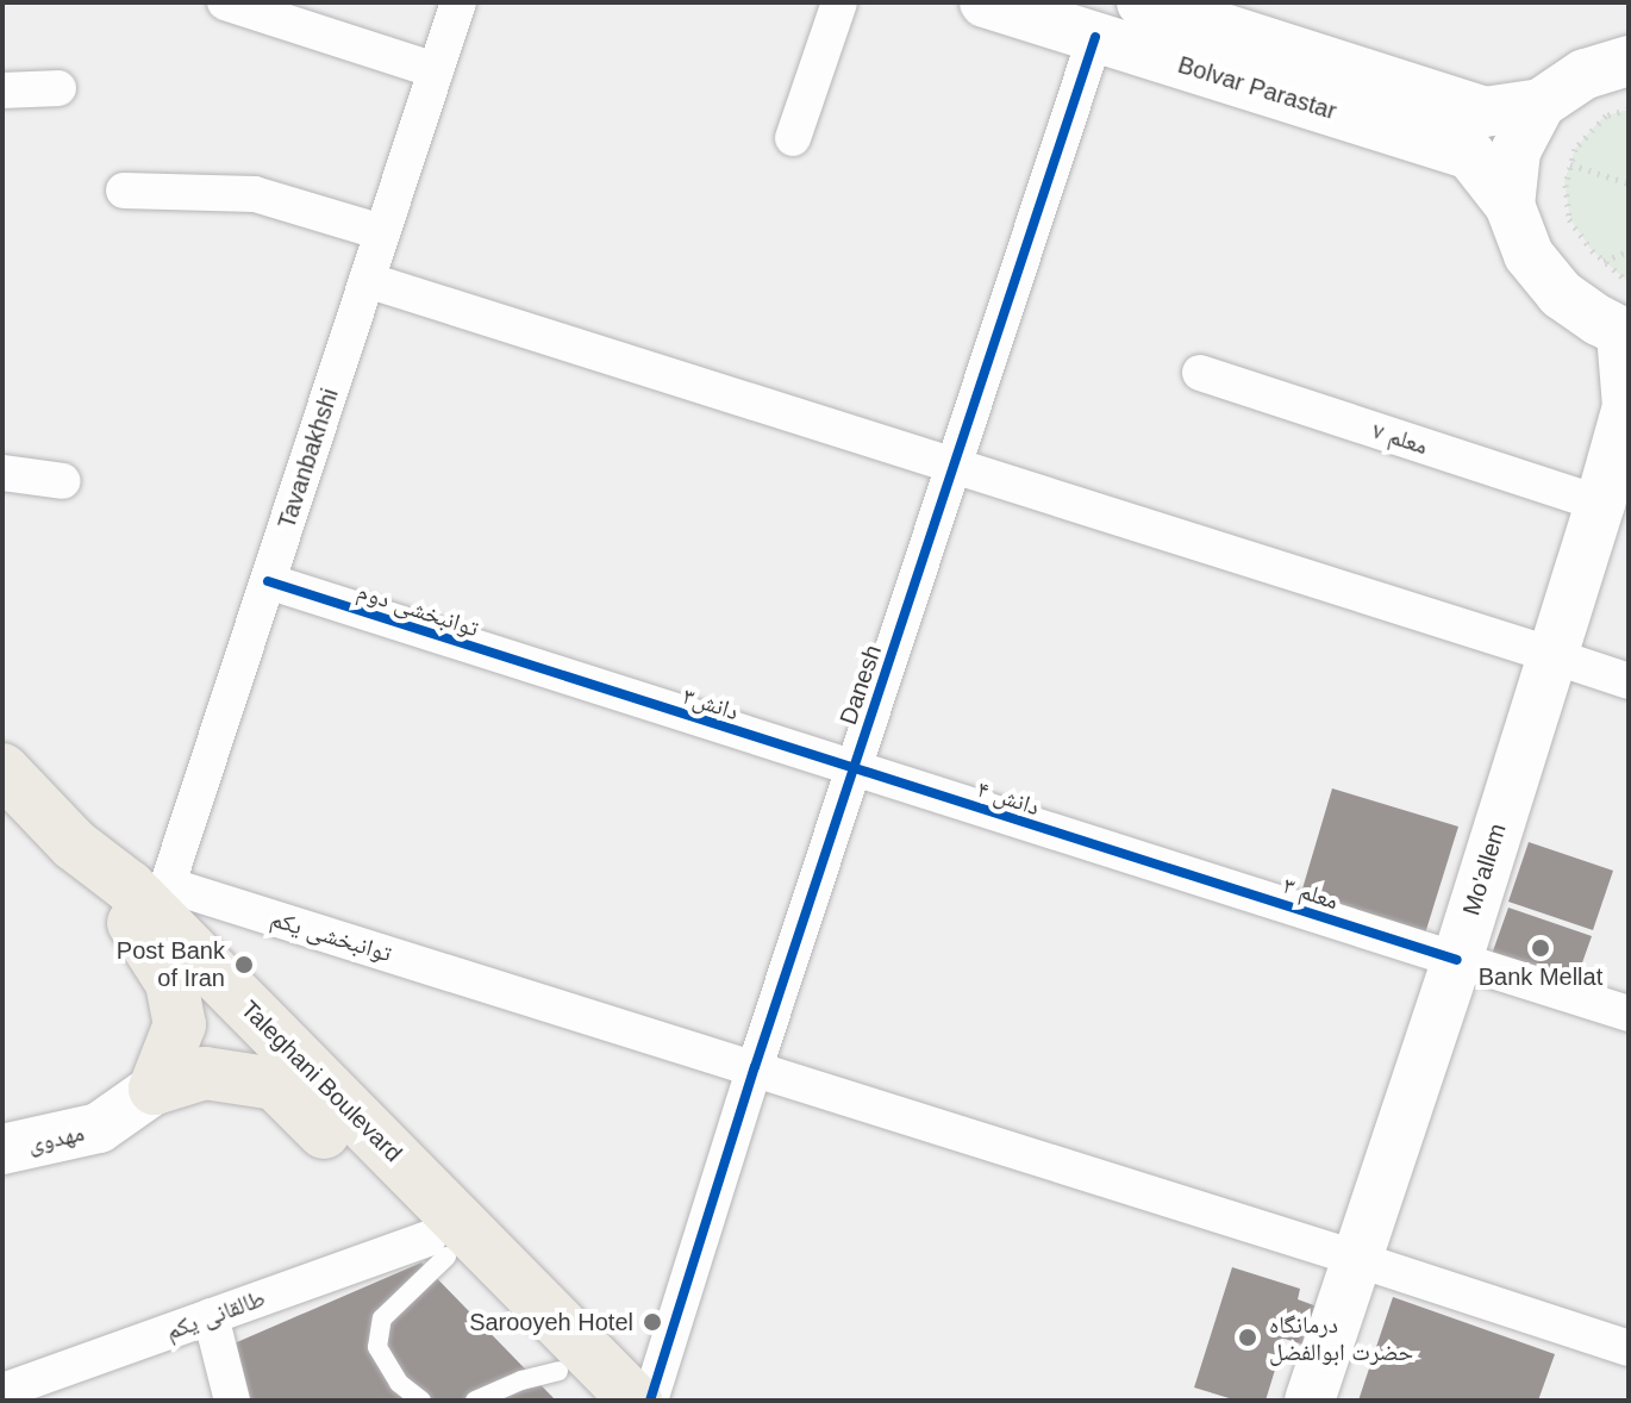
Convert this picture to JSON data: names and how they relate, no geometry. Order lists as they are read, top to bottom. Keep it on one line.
{"streets":{"main road":["Bolvar Parastar","Mo'allem","Taleghani Boulevard","مهدوی"],"street":["معلم ٧","Tavanbakhshi","توانبخشی دوم","Danesh","دانش٣","دانش ۴","معلم ۳","توانبخشی یکم","طالقانی یکم"]},"crossings":[["Bolvar Parastar","Danesh"],["معلم ٧","Mo'allem"],["Tavanbakhshi","توانبخشی دوم"],["Tavanbakhshi","توانبخشی یکم"],["Tavanbakhshi","Taleghani Boulevard"],["توانبخشی دوم","دانش٣"],["Danesh","دانش٣"],["Danesh","دانش ۴"],["Danesh","توانبخشی یکم"],["دانش٣","دانش ۴"],["دانش ۴","معلم ۳"],["Mo'allem","معلم ۳"],["Mo'allem","توانبخشی یکم"],["توانبخشی یکم","Taleghani Boulevard"],["Taleghani Boulevard","مهدوی"],["Taleghani Boulevard","طالقانی یکم"]],"places":["Bank Mellat","Post Bank of Iran","Sarooyeh Hotel","درمانگاه حضرت ابوالفضل"]}
